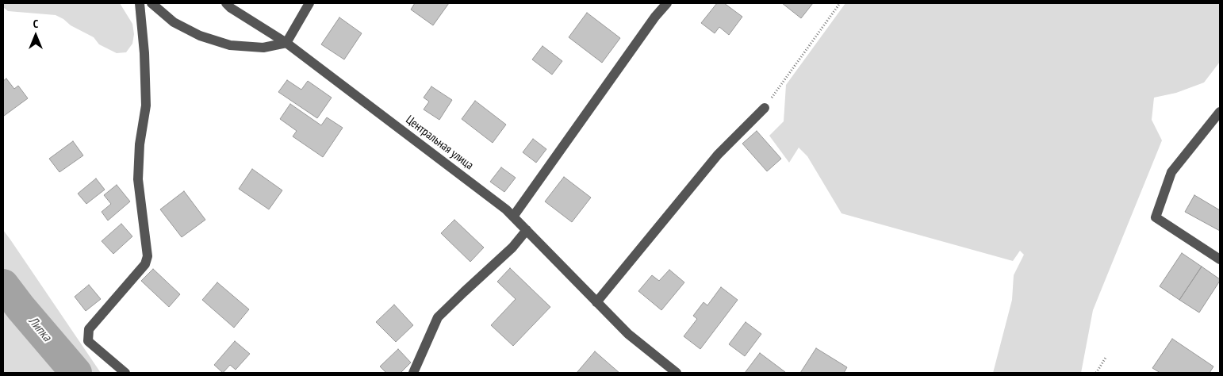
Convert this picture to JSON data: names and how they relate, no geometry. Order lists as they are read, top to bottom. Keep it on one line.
{"streets":{"street":["Центральная улица"]},"water":["Липка"],"north":"top"}
